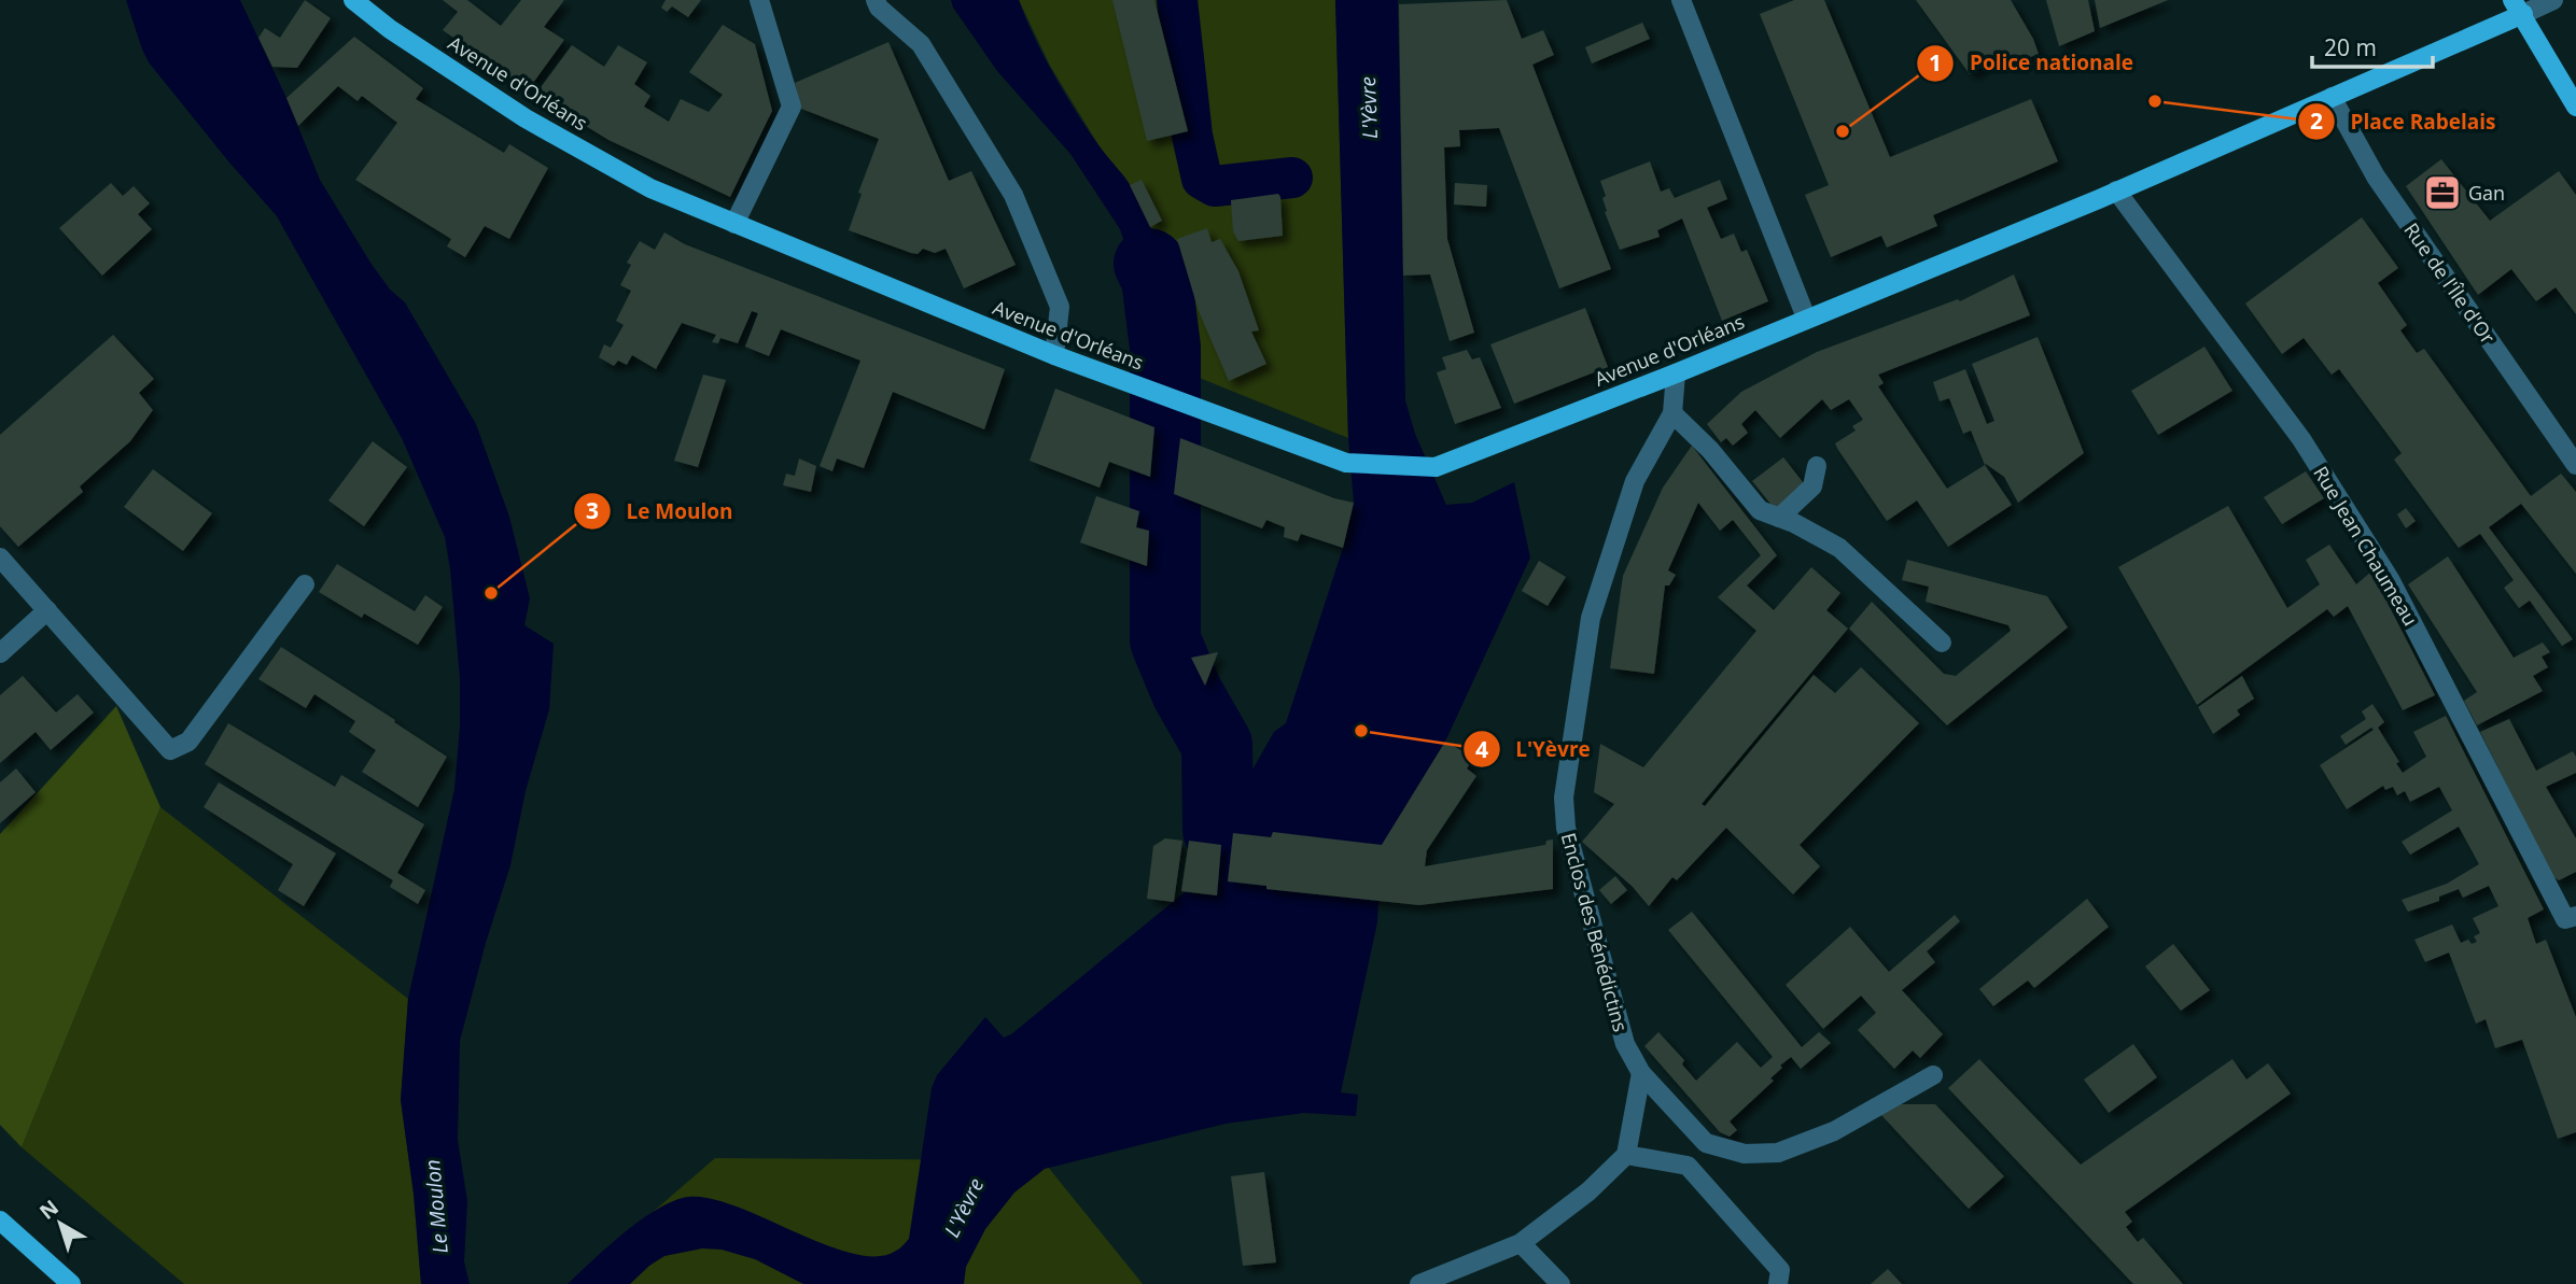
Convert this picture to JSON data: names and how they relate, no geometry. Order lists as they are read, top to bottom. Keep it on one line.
{"streets":{"main road":["Avenue d'Orléans"],"street":["Rue de l'Île d'Or","Rue Jean Chaumeau","Enclos des Bénédictins"]},"crossings":[["Avenue d'Orléans","Rue de l'Île d'Or"],["Avenue d'Orléans","Rue Jean Chaumeau"],["Avenue d'Orléans","Enclos des Bénédictins"]],"water":["L'Yèvre","Le Moulon"],"places":{"other":["Place Rabelais","Police nationale","Le Moulon","L'Yèvre"],"office":["Gan"]},"scale_bar":"20 m","north":"top left"}
